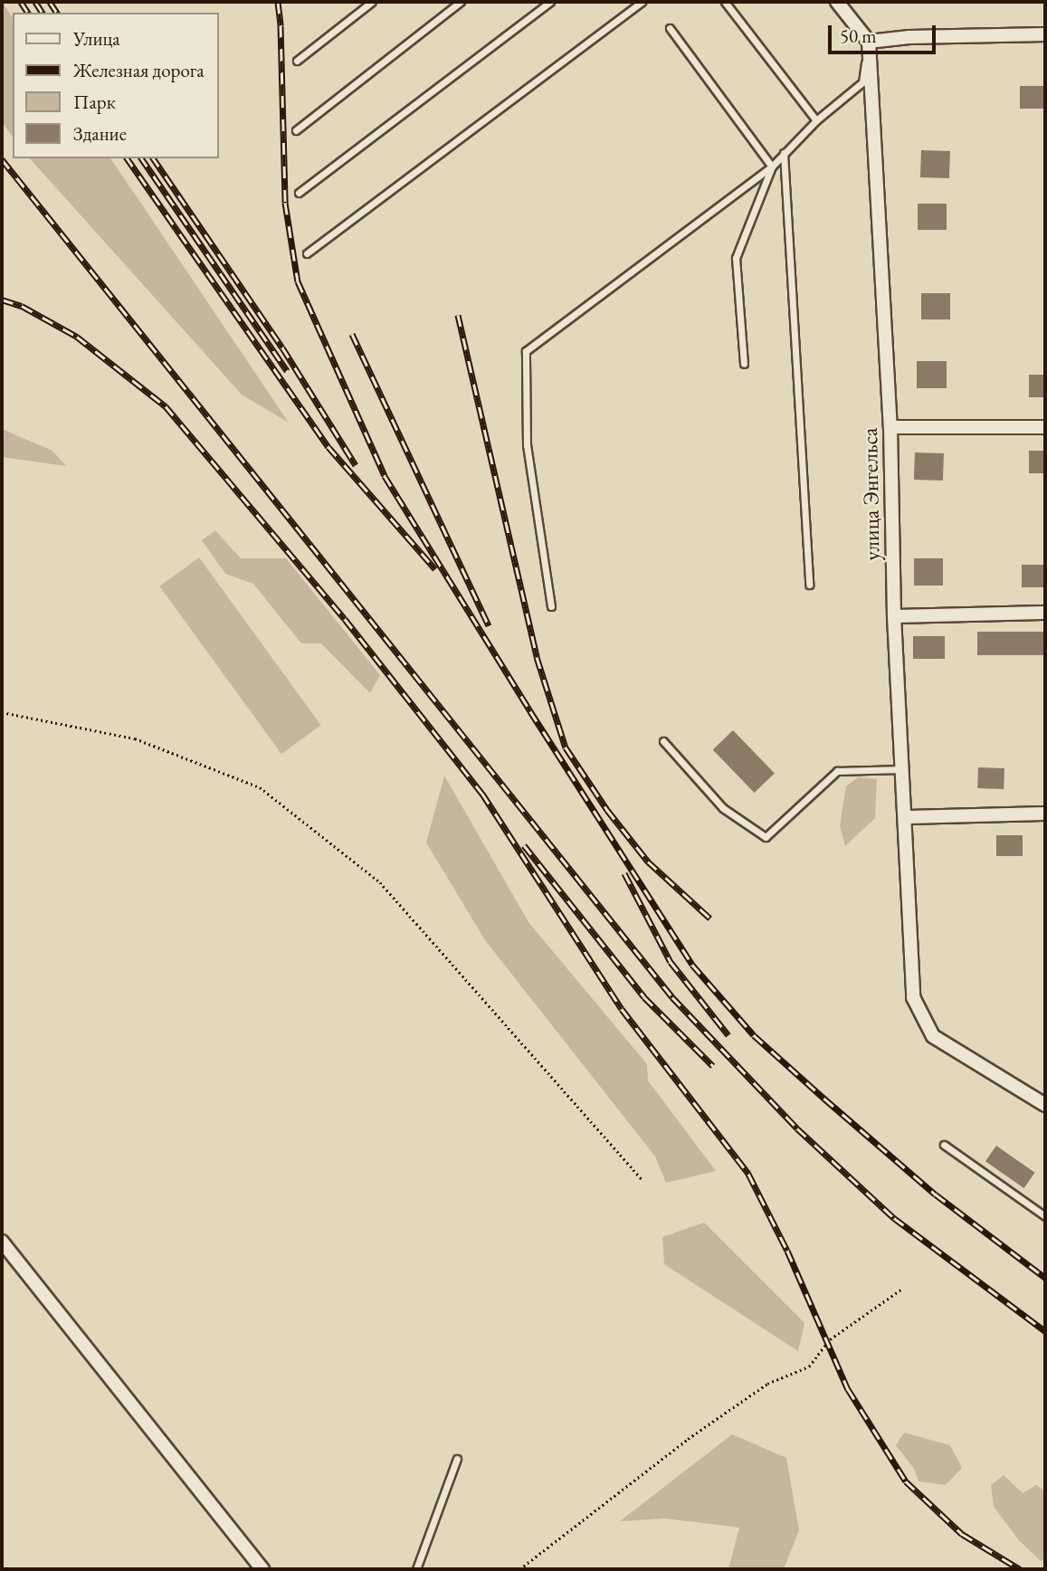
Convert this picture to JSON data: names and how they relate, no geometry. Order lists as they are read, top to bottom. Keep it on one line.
{"streets":{"street":["улица Энгельса"]},"legend":["Улица","Железная дорога","Парк","Здание"],"scale_bar":"50 m"}
